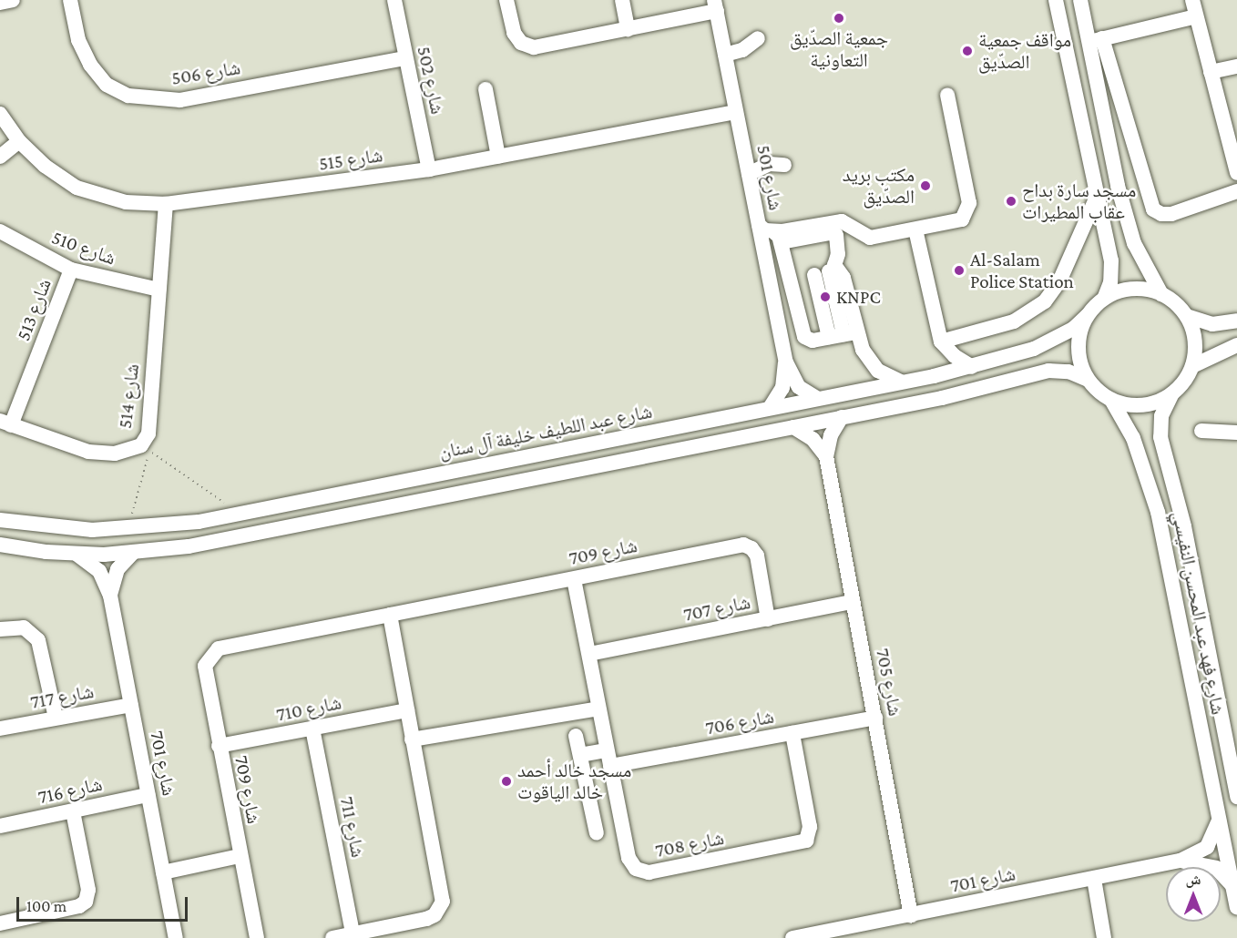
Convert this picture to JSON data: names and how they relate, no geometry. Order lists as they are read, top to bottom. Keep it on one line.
{"streets":{"street":["شارع 506","شارع 502","شارع 515","شارع 501","شارع 510","شارع 513","شارع 514","شارع عبد اللطيف خليفة آل سنان","شارع 709","شارع 707","شارع فهد عبد المحسن النفيسي","شارع 705","شارع 717","شارع 710","شارع 706","شارع 701","شارع 716","شارع 711","شارع 708"]},"crossings":[["شارع 506","شارع 502"],["شارع 502","شارع 515"],["شارع 515","شارع 501"],["شارع 515","شارع 514"],["شارع 501","شارع عبد اللطيف خليفة آل سنان"],["شارع 510","شارع 513"],["شارع 510","شارع 514"],["شارع 513","شارع 514"],["شارع عبد اللطيف خليفة آل سنان","شارع فهد عبد المحسن النفيسي"],["شارع 709","شارع 707"],["شارع 709","شارع 710"],["شارع 709","شارع 708"],["شارع 707","شارع 705"],["شارع 707","شارع 708"],["شارع فهد عبد المحسن النفيسي","شارع 701"],["شارع 705","شارع 706"],["شارع 705","شارع 701"],["شارع 717","شارع 701"],["شارع 710","شارع 711"],["شارع 706","شارع 708"],["شارع 701","شارع 716"]],"places":["جمعية الصدّيق التعاونية","مواقف جمعية الصدّيق","مكتب بريد الصدّيق","مسجد سارة بداح عقاب المطيرات","Al-Salam Police Station","KNPC","مسجد خالد أحمد خالد الياقوت"],"scale_bar":"100 m","north":"top"}
